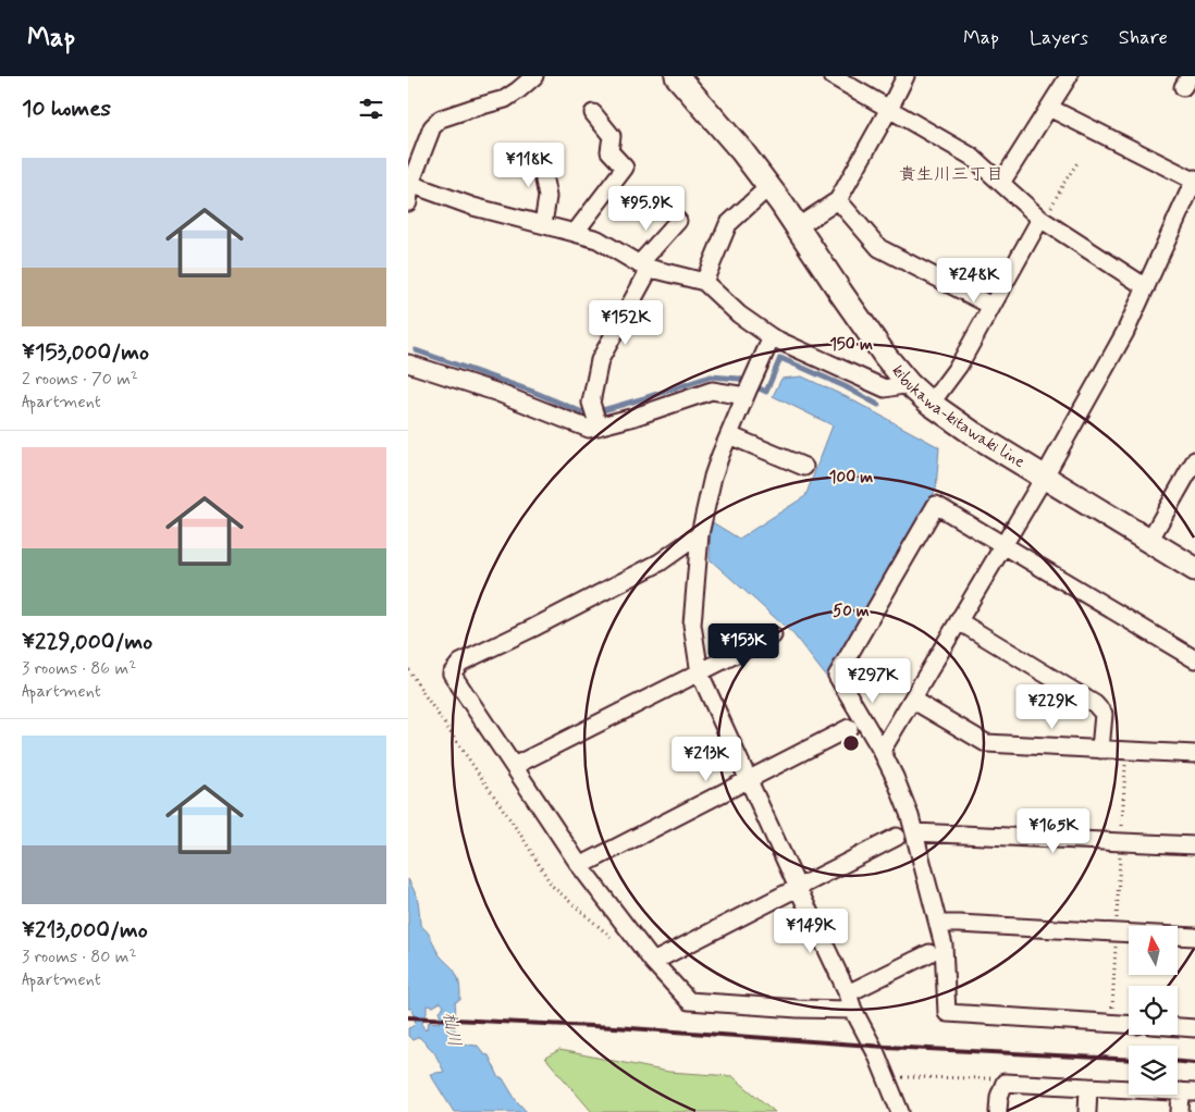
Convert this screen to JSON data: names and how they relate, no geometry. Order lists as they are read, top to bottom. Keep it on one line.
{"streets":{"main road":["kibukawa-kitawaki line"]},"districts":["貴生川三丁目"],"water":["杣川"],"north":"top","page":{"header":"Map","nav":["Map","Layers","Share"],"heading":"10 homes","list":[{"name":"¥153,000/mo","note":"2 rooms · 70 m² · Apartment"},{"name":"¥229,000/mo","note":"3 rooms · 86 m² · Apartment"},{"name":"¥213,000/mo","note":"3 rooms · 80 m² · Apartment"}],"price":["¥118K","¥95.9K","¥248K","¥152K","¥153K","¥297K","¥229K","¥213K","¥165K","¥149K"]},"rings":["150 m","100 m","50 m"]}
